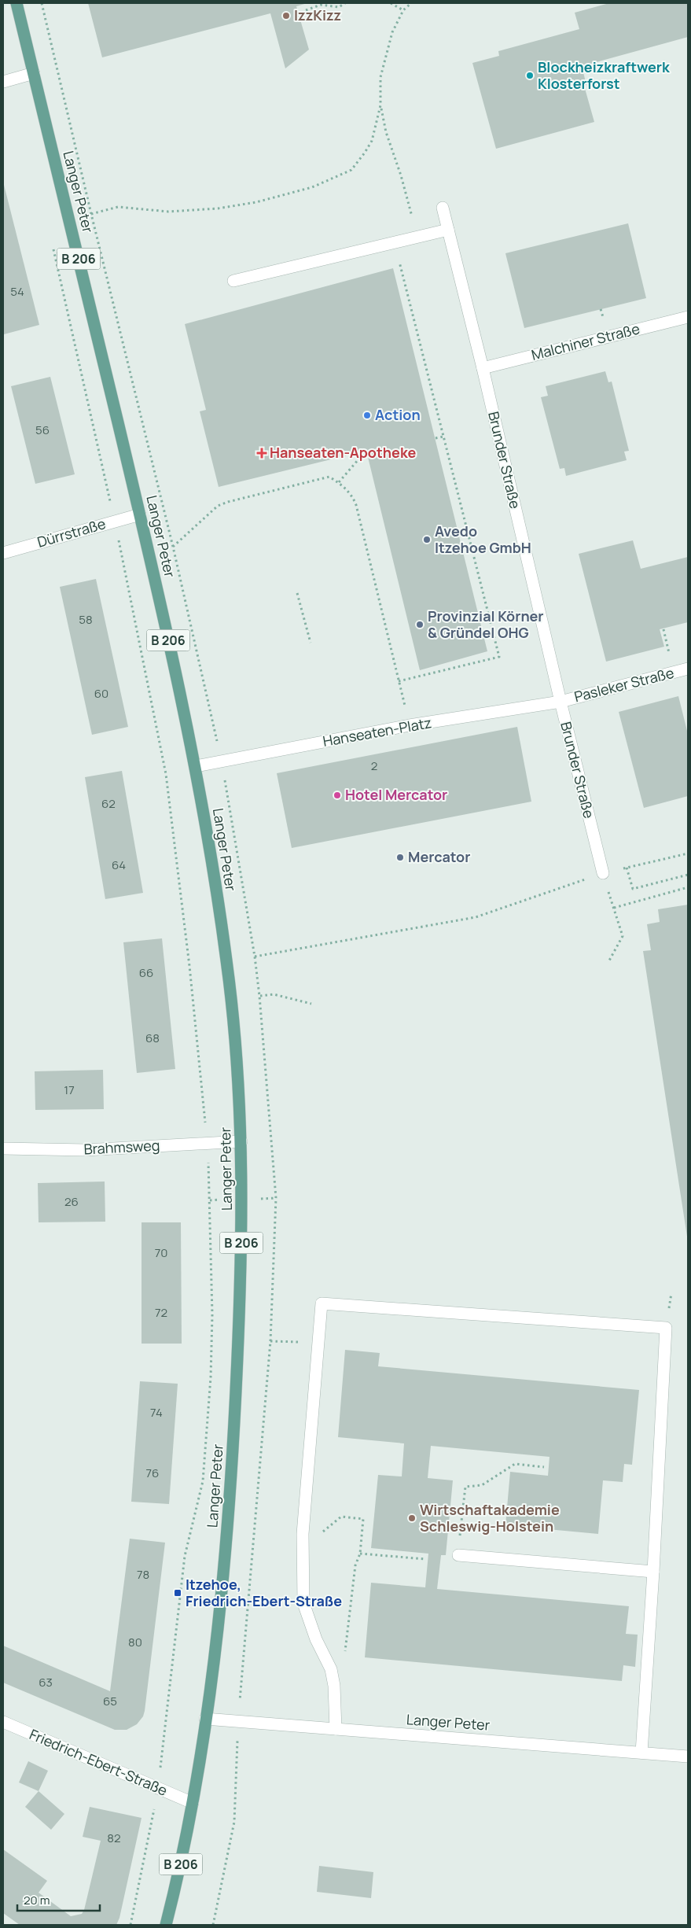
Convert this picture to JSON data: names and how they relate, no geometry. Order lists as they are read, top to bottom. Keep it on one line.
{"streets":{"main road":["Langer Peter","B 206"],"street":["Malchiner Straße","Brunder Straße","Dürrstraße","Pasleker Straße","Hanseaten-Platz","Brahmsweg","Friedrich-Ebert-Straße"]},"crossings":[["Langer Peter","Dürrstraße"],["Langer Peter","Hanseaten-Platz"],["Langer Peter","Brahmsweg"],["Langer Peter","Friedrich-Ebert-Straße"],["Malchiner Straße","Brunder Straße"],["Brunder Straße","Pasleker Straße"],["Brunder Straße","Hanseaten-Platz"],["Pasleker Straße","Hanseaten-Platz"]],"places":{"other":["IzzKizz","Blockheizkraftwerk Klosterforst","Action","Avedo Itzehoe GmbH","Provinzial Körner & Gründel OHG","Hotel Mercator","Mercator","Wirtschaftakademie Schleswig-Holstein"],"health":["Hanseaten-Apotheke"],"transit":["Itzehoe, Friedrich-Ebert-Straße"]},"house_numbers":["54","56","58","60","2","62","64","66","68","17","26","70","72","74","76","78","80","63","65","82"],"scale_bar":"20 m"}
